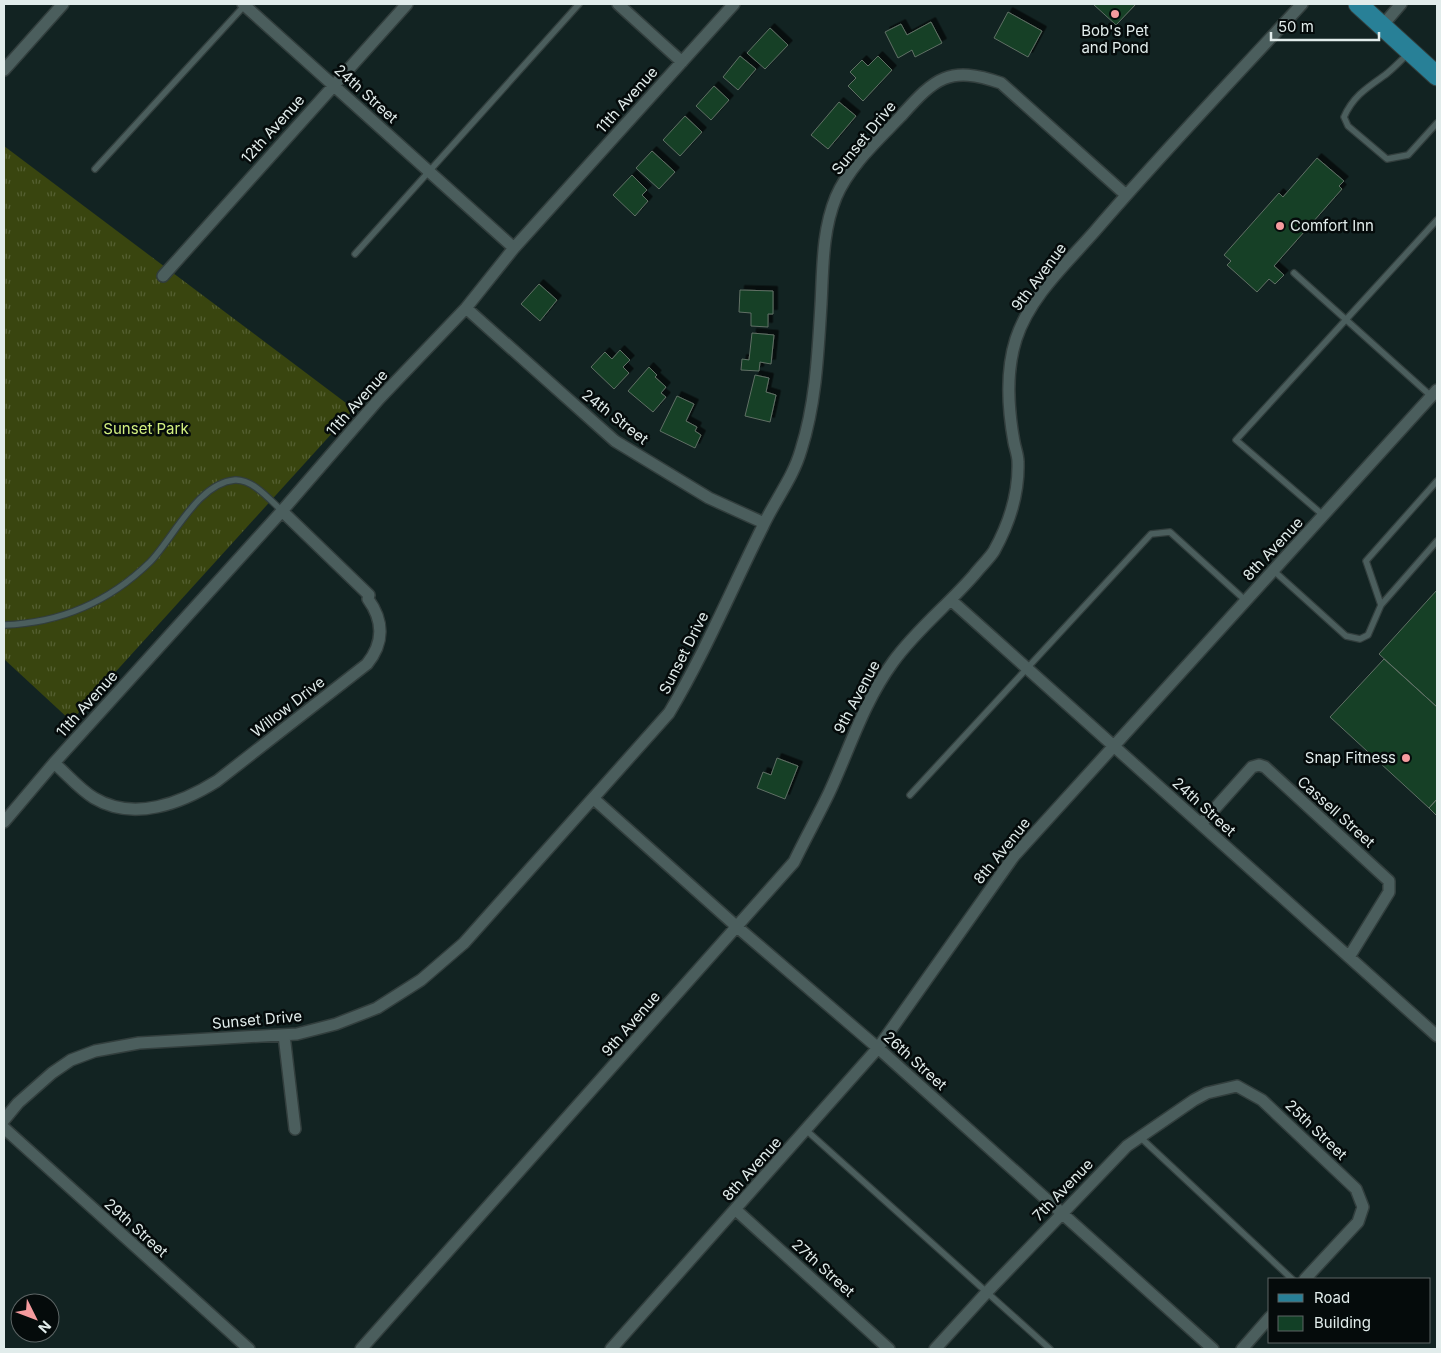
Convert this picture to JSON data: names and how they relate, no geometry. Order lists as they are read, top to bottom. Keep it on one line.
{"streets":{"street":["24th Street","11th Avenue","12th Avenue","Sunset Drive","9th Avenue","8th Avenue","Willow Drive","Cassell Street","26th Street","25th Street","7th Avenue","29th Street","27th Street"]},"crossings":[["24th Street","11th Avenue"],["24th Street","12th Avenue"],["24th Street","Sunset Drive"],["24th Street","9th Avenue"],["24th Street","8th Avenue"],["24th Street","Cassell Street"],["11th Avenue","Willow Drive"],["Sunset Drive","9th Avenue"],["Sunset Drive","26th Street"],["9th Avenue","26th Street"],["8th Avenue","26th Street"],["8th Avenue","27th Street"],["26th Street","7th Avenue"],["25th Street","7th Avenue"]],"parks":["Sunset Park"],"places":["Bob's Pet and Pond","Comfort Inn","Snap Fitness"],"legend":["Road","Building"],"scale_bar":"50 m","north":"bottom right"}
